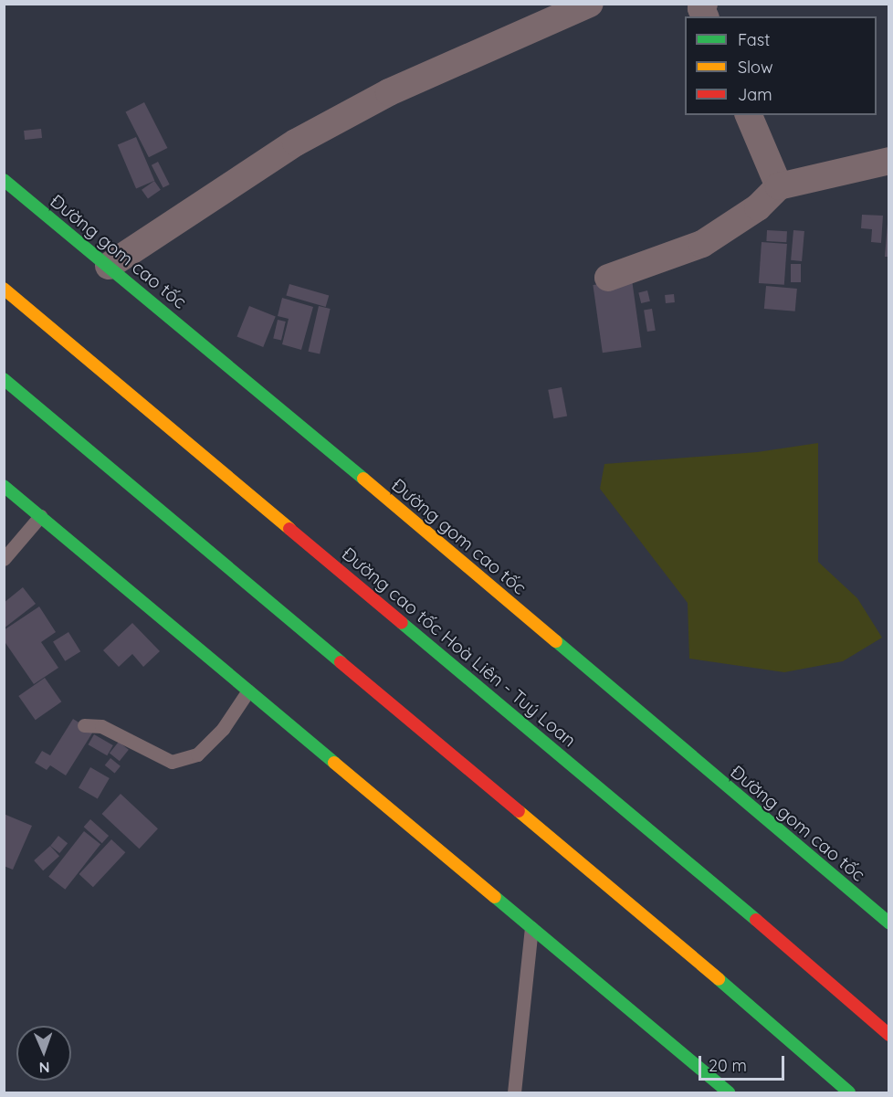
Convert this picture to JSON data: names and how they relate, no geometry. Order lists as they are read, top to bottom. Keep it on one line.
{"streets":{"main road":["Đường gom cao tốc","Đường cao tốc Hoà Liên - Tuý Loan"]},"legend":["Fast","Slow","Jam"],"scale_bar":"20 m","north":"bottom"}
